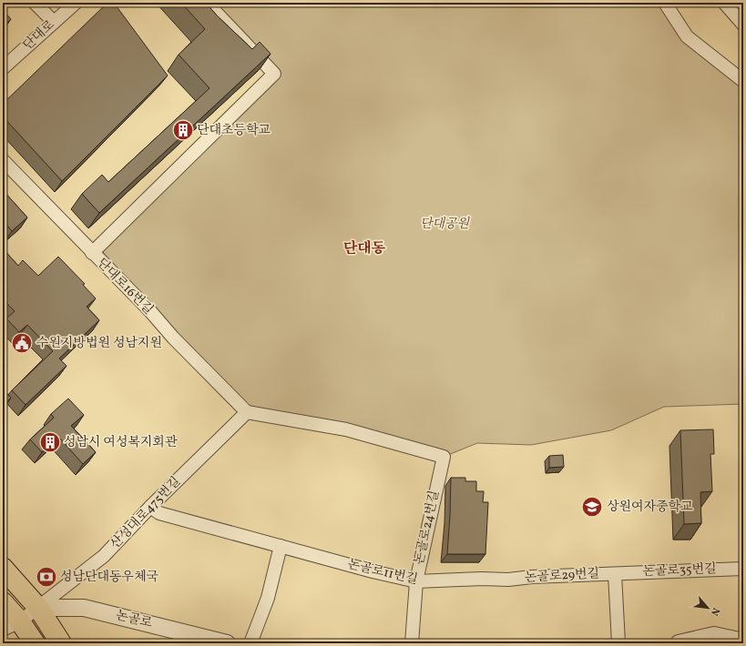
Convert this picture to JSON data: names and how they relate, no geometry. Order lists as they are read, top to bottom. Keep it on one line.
{"streets":{"street":["단대로","단대로16번길","산성대로475번길","논골로24번길","논골로35번길","논골로11번길","논골로29번길","논골로"]},"crossings":[["단대로16번길","산성대로475번길"],["단대로16번길","논골로24번길"],["산성대로475번길","논골로24번길"],["산성대로475번길","논골로11번길"],["산성대로475번길","논골로"],["논골로24번길","논골로11번길"],["논골로35번길","논골로29번길"],["논골로11번길","논골로29번길"]],"districts":["단대동"],"parks":["단대공원"],"places":{"building":["단대초등학교","성남시 여성복지회관"],"public building":["수원지방법원 성남지원"],"school or university":["상원여자중학교"],"bank":["성남단대동우체국"]},"north":"bottom right"}
